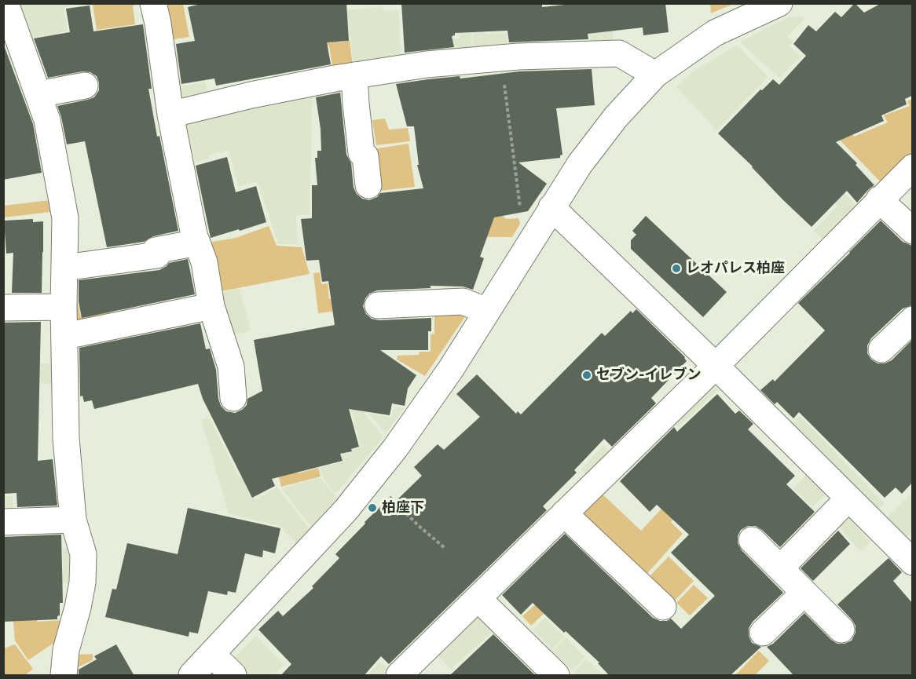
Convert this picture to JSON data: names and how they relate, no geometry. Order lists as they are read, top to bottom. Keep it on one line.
{"places":["レオパレス柏座","セブン-イレブン","柏座下"]}
